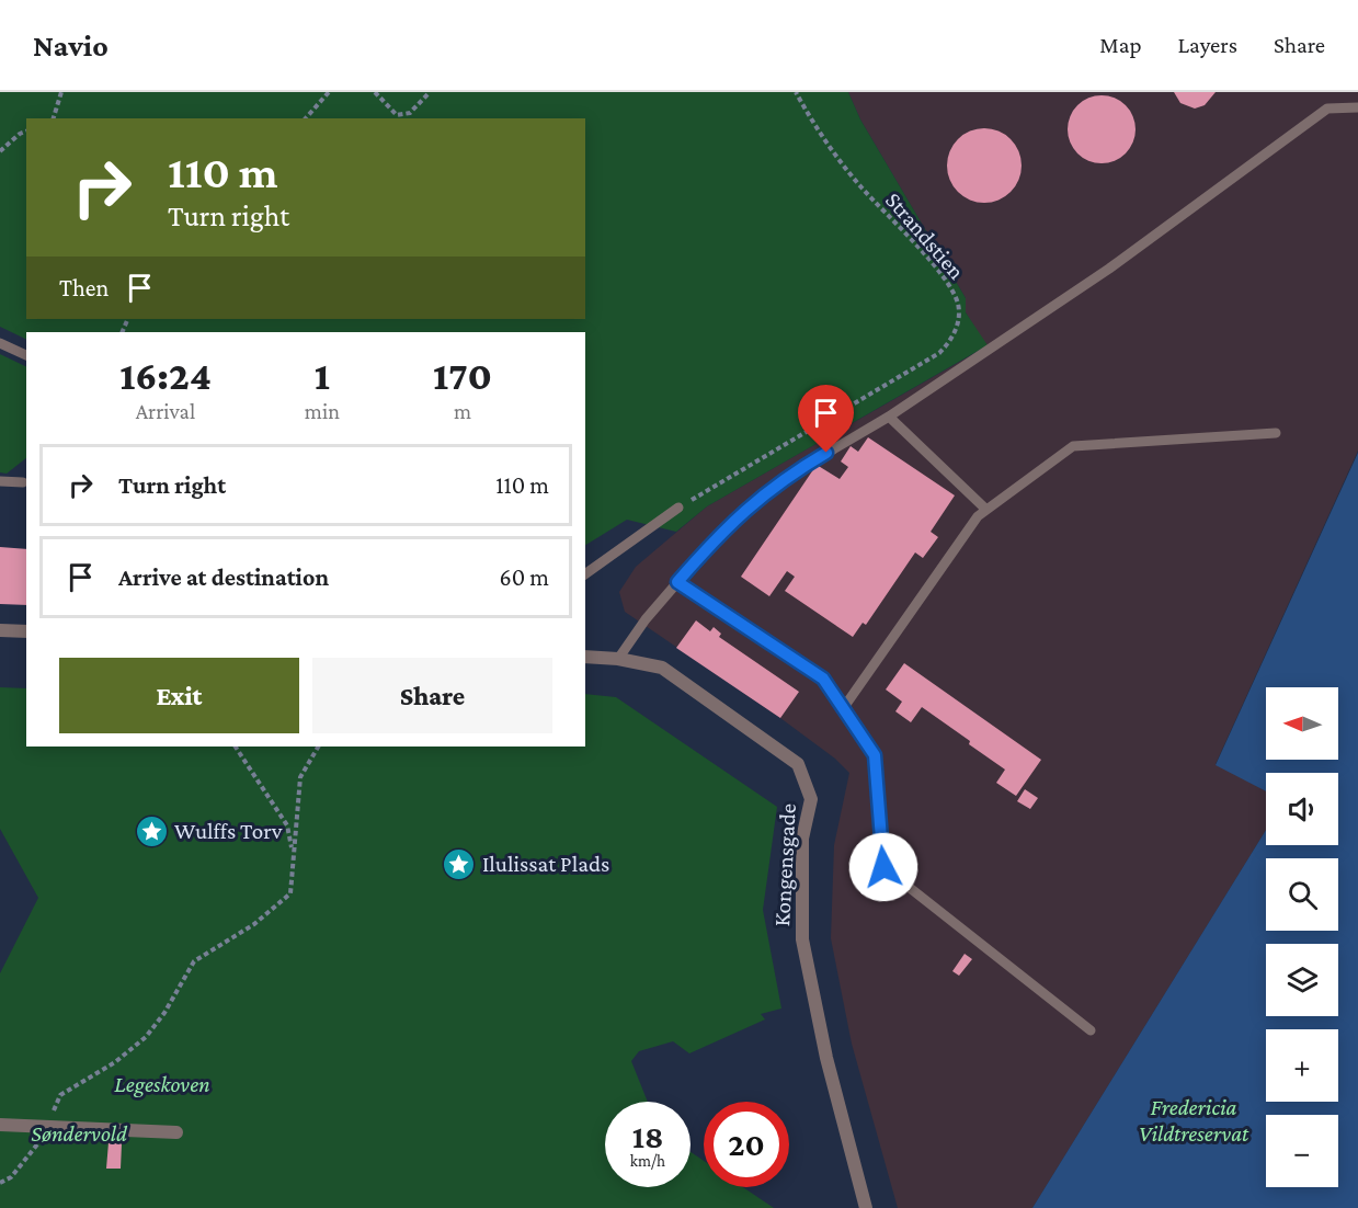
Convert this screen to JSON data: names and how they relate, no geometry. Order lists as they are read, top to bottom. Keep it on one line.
{"streets":{"street":["Kongensgade"],"path":["Strandstien"]},"parks":["Legeskoven","Fredericia Vildtreservat","Søndervold"],"places":{"place":["Wulffs Torv","Ilulissat Plads"]},"north":"left","page":{"header":"Navio","nav":["Map","Layers","Share"],"turn":["110 m","Turn right"],"then":"Then","eta":["16:24","Arrival","1","min","170","m"],"list":[{"name":"Turn right","value":"110 m"},{"name":"Arrive at destination","value":"60 m"}],"buttons":["Exit","Share"],"map_buttons":["+","−"],"speed":"18 km/h","limit":"20"}}
